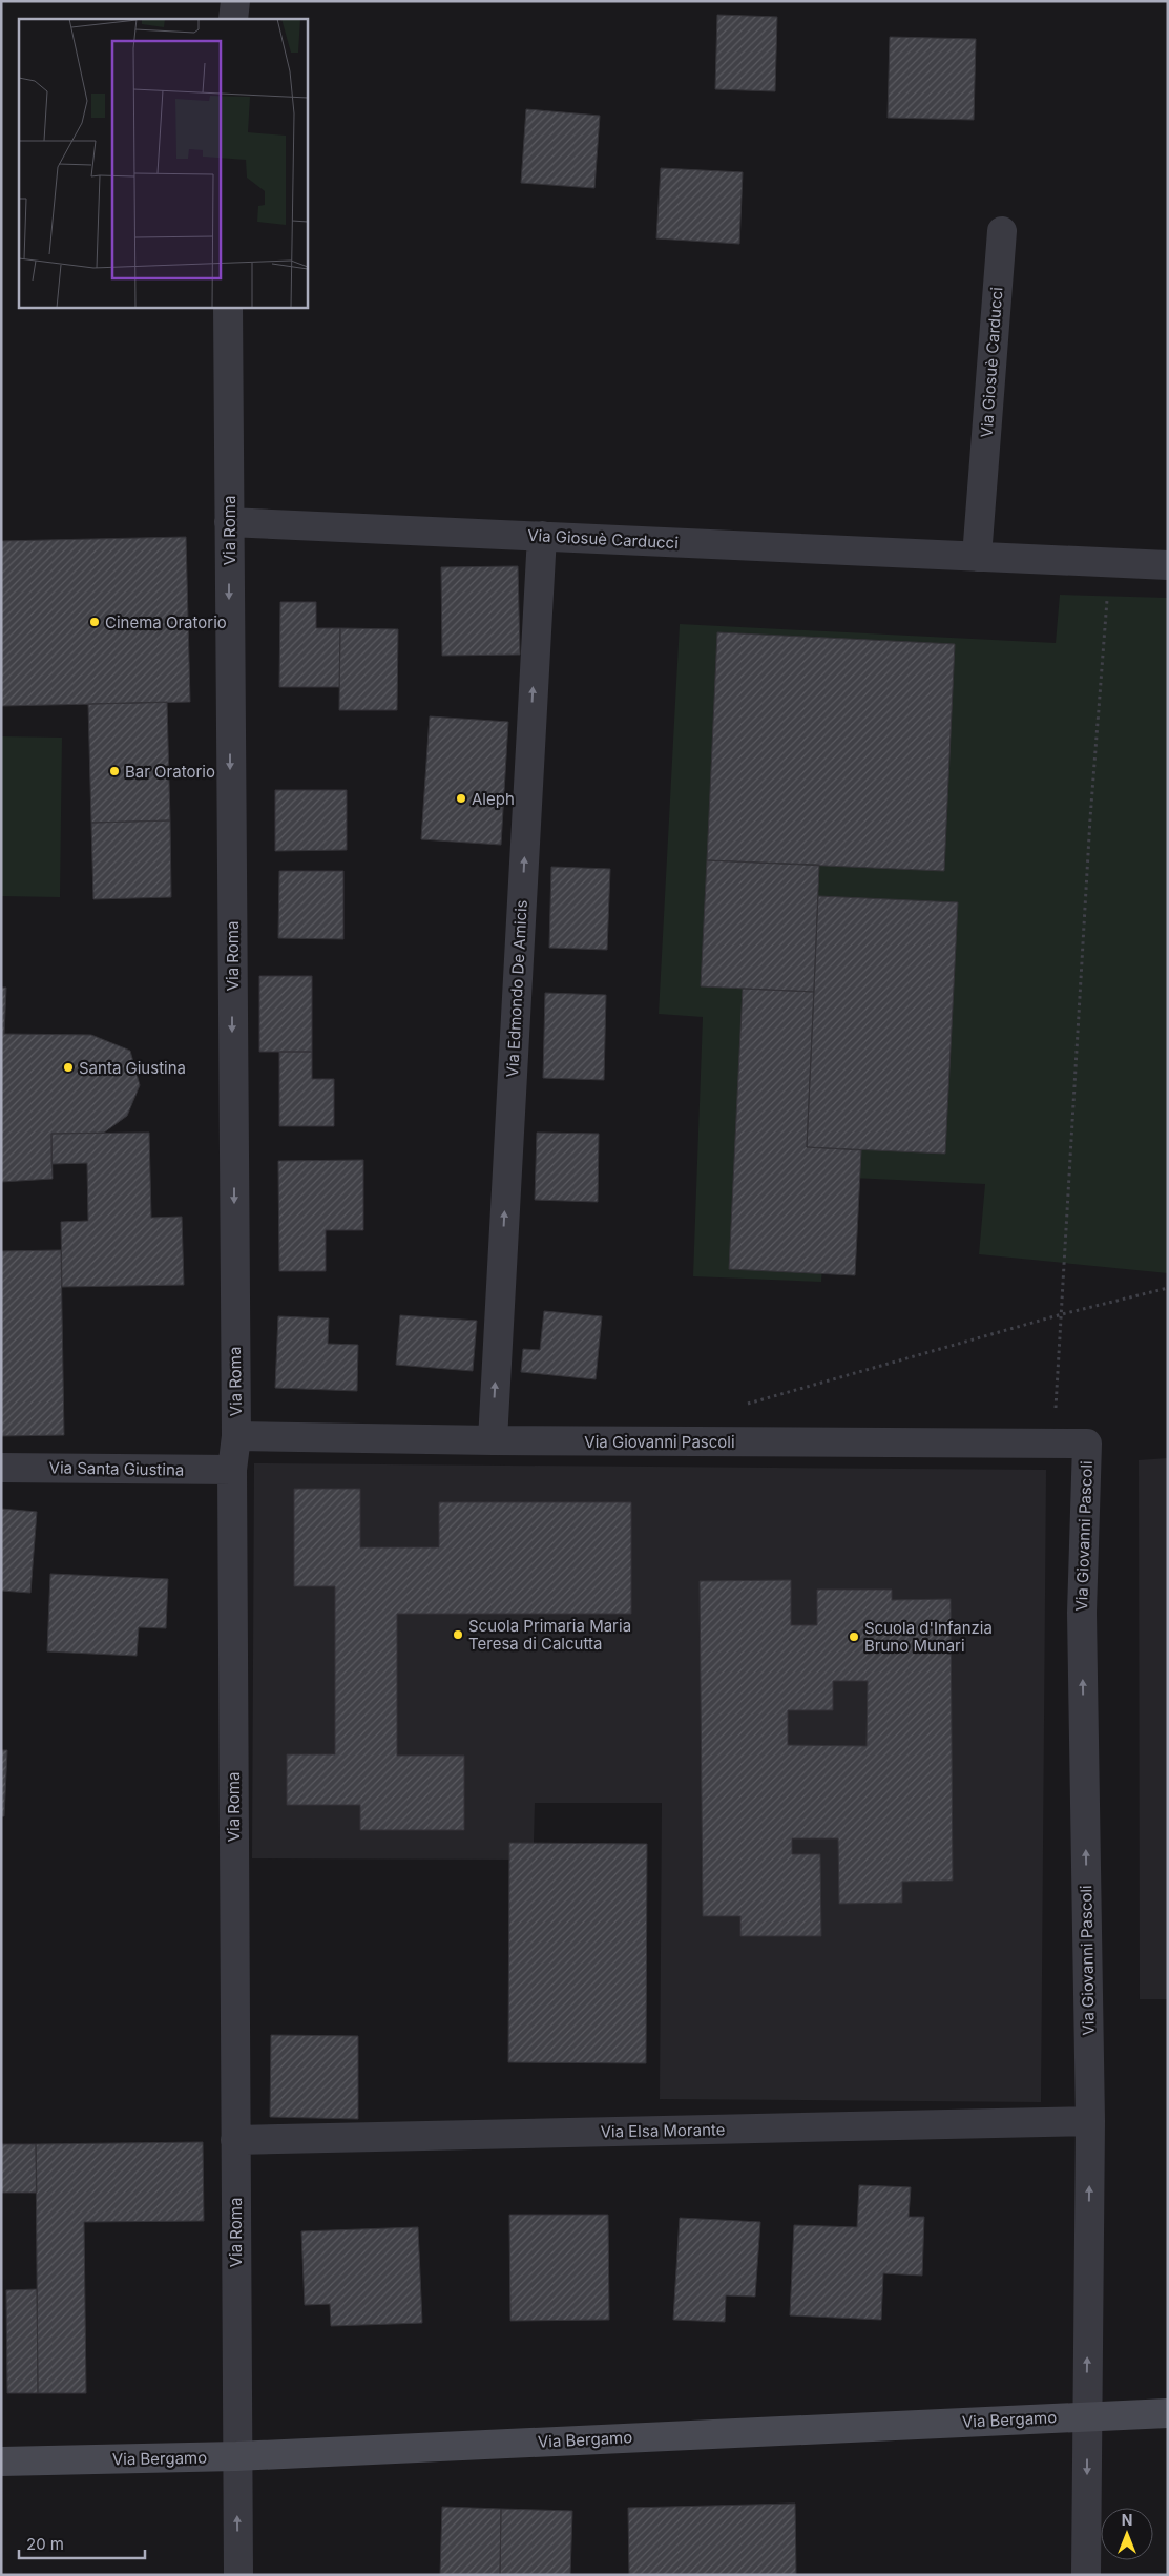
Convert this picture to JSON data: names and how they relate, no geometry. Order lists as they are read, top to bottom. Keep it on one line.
{"streets":{"street":["Via Giosuè Carducci","Via Roma","Via Edmondo De Amicis","Via Giovanni Pascoli","Via Santa Giustina","Via Elsa Morante","Via Bergamo"]},"crossings":[["Via Giosuè Carducci","Via Roma"],["Via Giosuè Carducci","Via Edmondo De Amicis"],["Via Roma","Via Giovanni Pascoli"],["Via Roma","Via Santa Giustina"],["Via Roma","Via Elsa Morante"],["Via Roma","Via Bergamo"],["Via Edmondo De Amicis","Via Giovanni Pascoli"],["Via Giovanni Pascoli","Via Elsa Morante"],["Via Giovanni Pascoli","Via Bergamo"]],"one_way":["Via Edmondo De Amicis"],"places":["Cinema Oratorio","Bar Oratorio","Aleph","Santa Giustina","Scuola Primaria Maria Teresa di Calcutta","Scuola d'Infanzia Bruno Munari"],"scale_bar":"20 m","north":"top"}
